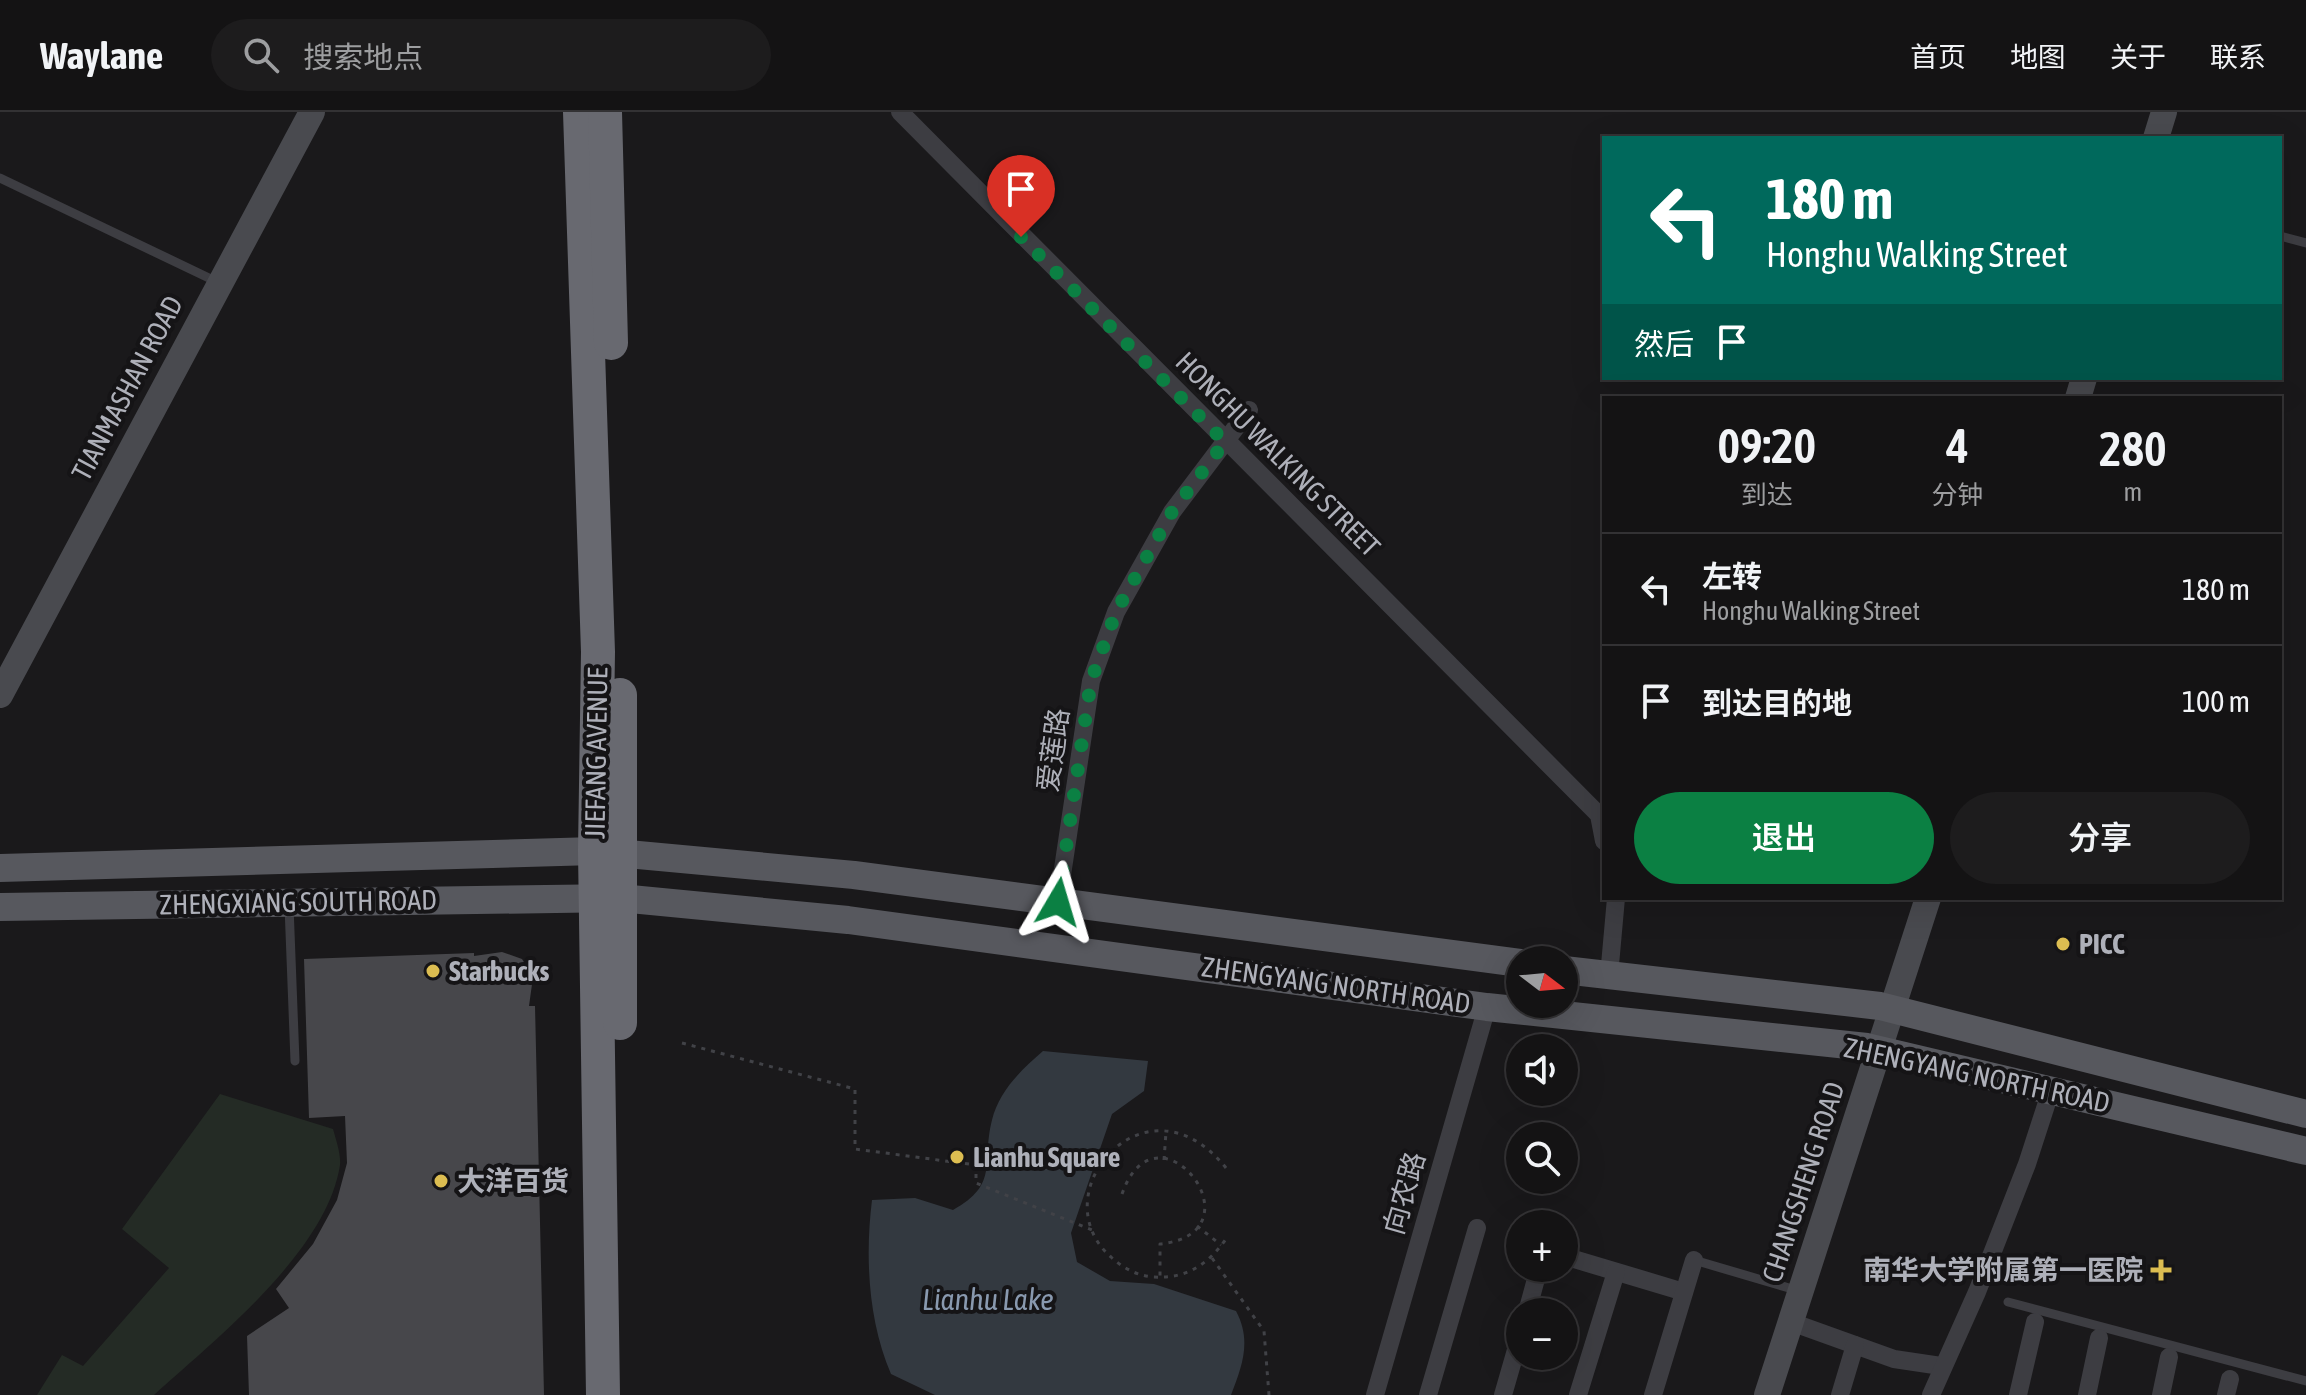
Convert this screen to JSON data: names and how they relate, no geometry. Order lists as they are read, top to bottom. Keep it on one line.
{"streets":{"highway":["JIEFANG AVENUE"],"main road":["ZHENGXIANG SOUTH ROAD","ZHENGYANG NORTH ROAD"],"street":["TIANMASHAN ROAD","HONGHU WALKING STREET","爱莲路","CHANGSHENG ROAD","向农路"]},"crossings":[["HONGHU WALKING STREET","爱莲路"],["爱莲路","ZHENGYANG NORTH ROAD"],["JIEFANG AVENUE","ZHENGXIANG SOUTH ROAD"],["JIEFANG AVENUE","ZHENGYANG NORTH ROAD"],["ZHENGXIANG SOUTH ROAD","ZHENGYANG NORTH ROAD"],["ZHENGYANG NORTH ROAD","CHANGSHENG ROAD"],["ZHENGYANG NORTH ROAD","向农路"]],"water":["Lianhu Lake"],"places":{"other":["PICC","Starbucks","Lianhu Square","大洋百货"],"health":["南华大学附属第一医院"]},"north":"right","page":{"header":"Waylane","search":"搜索地点","nav":["首页","地图","关于","联系"],"turn":["180 m","Honghu Walking Street"],"then":"然后","eta":["09:20","到达","4","分钟","280","m"],"list":[{"name":"左转","note":"Honghu Walking Street","value":"180 m"},{"name":"到达目的地","value":"100 m"}],"buttons":["退出","分享"],"map_buttons":["+","−"]}}
